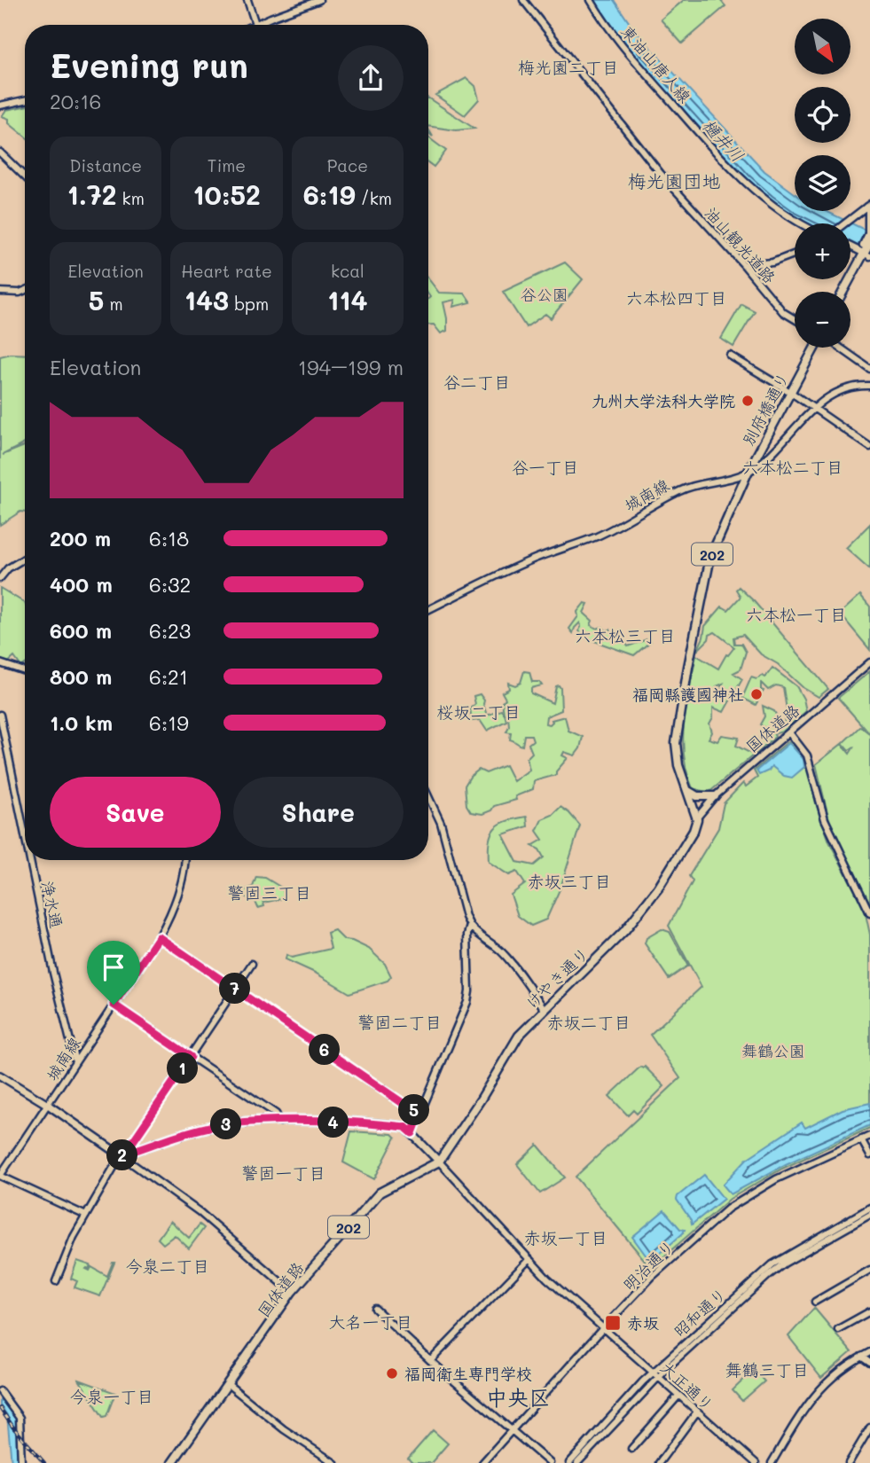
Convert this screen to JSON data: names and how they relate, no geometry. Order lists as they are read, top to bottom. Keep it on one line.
{"streets":{"highway":["別府橋通り","202","国体道路","けやき通り"],"street":["東油山唐人線","油山観光道路","城南線","浄水通","明治通り","昭和通り","大正通り"]},"crossings":[["別府橋通り","城南線"],["別府橋通り","国体道路"],["別府橋通り","けやき通り"],["城南線","浄水通"],["国体道路","けやき通り"],["国体道路","大正通り"],["けやき通り","大正通り"],["明治通り","大正通り"],["昭和通り","大正通り"]],"districts":["梅光園二丁目","梅光園団地","六本松四丁目","谷二丁目","谷一丁目","六本松二丁目","六本松一丁目","六本松三丁目","桜坂二丁目","赤坂三丁目","警固三丁目","警固二丁目","赤坂二丁目","警固一丁目","赤坂一丁目","今泉二丁目","大名一丁目","舞鶴三丁目","今泉一丁目","中央区"],"water":["樋井川"],"parks":["谷公園","舞鶴公園"],"places":{"other":["九州大学法科大学院","福岡縣護國神社","福岡衛生専門学校"],"transit":["赤坂"]},"north":"bottom right","page":{"map_buttons":["+","−"],"heading":["Evening run","20:16"],"stats":[["Distance","1.72 km"],["Time","10:52"],["Pace","6:19 /km"],["Elevation","5 m"],["Heart rate","143 bpm"],["kcal","114"]],"chart":["Elevation","194–199 m"],"list":[{"name":"200 m","note":"6:18"},{"name":"400 m","note":"6:32"},{"name":"600 m","note":"6:23"},{"name":"800 m","note":"6:21"},{"name":"1.0 km","note":"6:19"}],"buttons":["Save","Share"],"pins":["7","6","1","5","4","3","2"]}}
